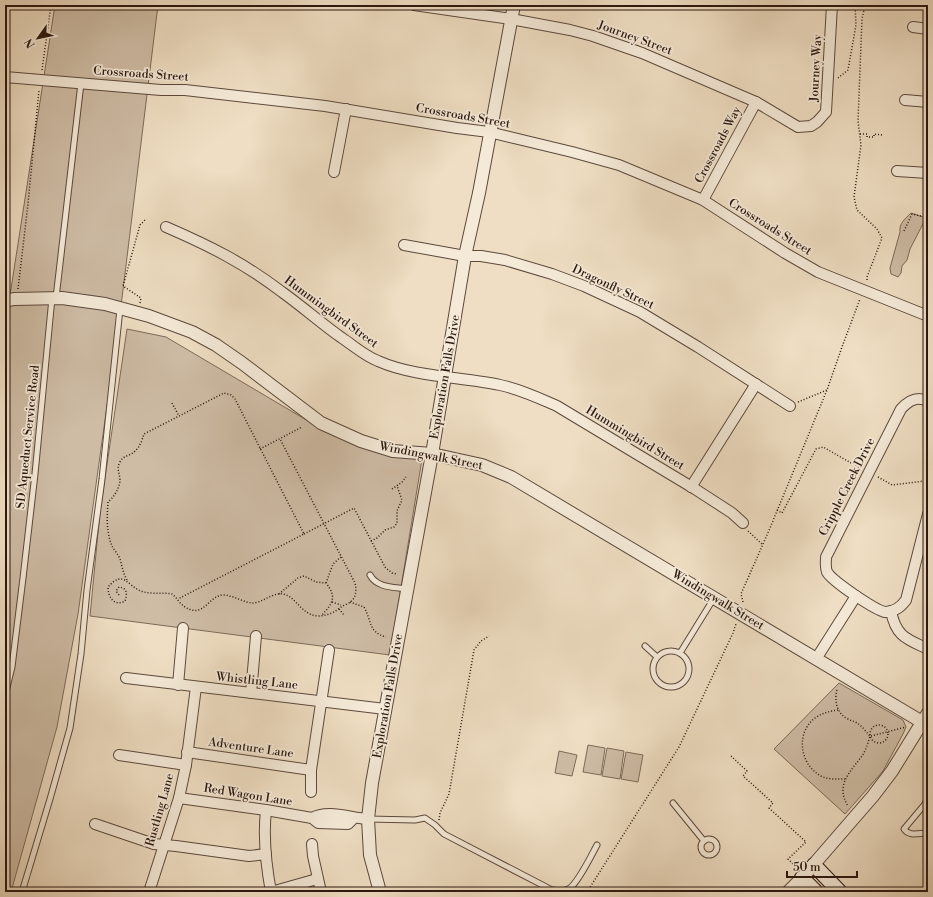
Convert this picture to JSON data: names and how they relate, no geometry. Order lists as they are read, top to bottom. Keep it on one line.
{"streets":{"street":["Journey Street","Journey Way","Crossroads Street","Crossroads Way","Dragonfly Street","Hummingbird Street","Exploration Falls Drive","Windingwalk Street","Cripple Creek Drive","Whistling Lane","Adventure Lane","Red Wagon Lane","Rustling Lane"],"lane":["SD Aqueduct Service Road"]},"crossings":[["Journey Street","Journey Way"],["Journey Street","Crossroads Way"],["Journey Street","Exploration Falls Drive"],["Crossroads Street","Crossroads Way"],["Crossroads Street","Exploration Falls Drive"],["Crossroads Street","SD Aqueduct Service Road"],["Dragonfly Street","Exploration Falls Drive"],["Hummingbird Street","Exploration Falls Drive"],["Exploration Falls Drive","Windingwalk Street"],["Exploration Falls Drive","Whistling Lane"],["Exploration Falls Drive","Red Wagon Lane"],["SD Aqueduct Service Road","Windingwalk Street"],["Whistling Lane","Rustling Lane"],["Adventure Lane","Rustling Lane"],["Red Wagon Lane","Rustling Lane"]],"scale_bar":"50 m","north":"bottom left"}
